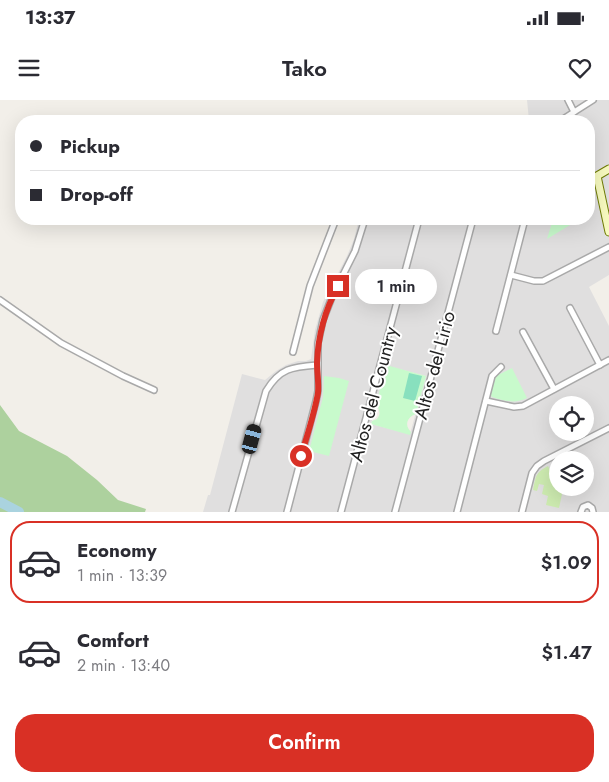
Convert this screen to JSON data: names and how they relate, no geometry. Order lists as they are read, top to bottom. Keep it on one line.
{"streets":{"street":["Altos del Lirio","Altos del Country"]},"page":{"status":"13:37","header":"Tako","banner":["Pickup","Drop-off"],"bubble":"1 min","list":[{"name":"Economy","note":"1 min · 13:39","value":"$1.09"},{"name":"Comfort","note":"2 min · 13:40","value":"$1.47"}],"buttons":"Confirm"}}
